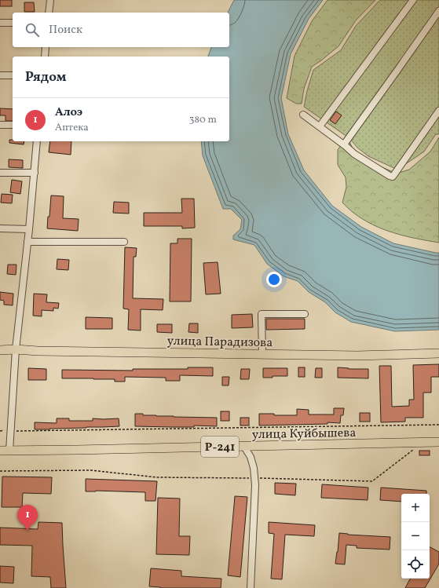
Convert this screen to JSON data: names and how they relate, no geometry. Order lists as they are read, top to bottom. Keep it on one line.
{"streets":{"highway":["улица Парадизова","улица Куйбышева","Р-241"]},"page":{"search":"Поиск","heading":"Рядом","list":[{"mark":"1","name":"Алоэ","note":"Аптека","value":"380 m"}],"map_buttons":["+","−"],"pins":"1"}}
